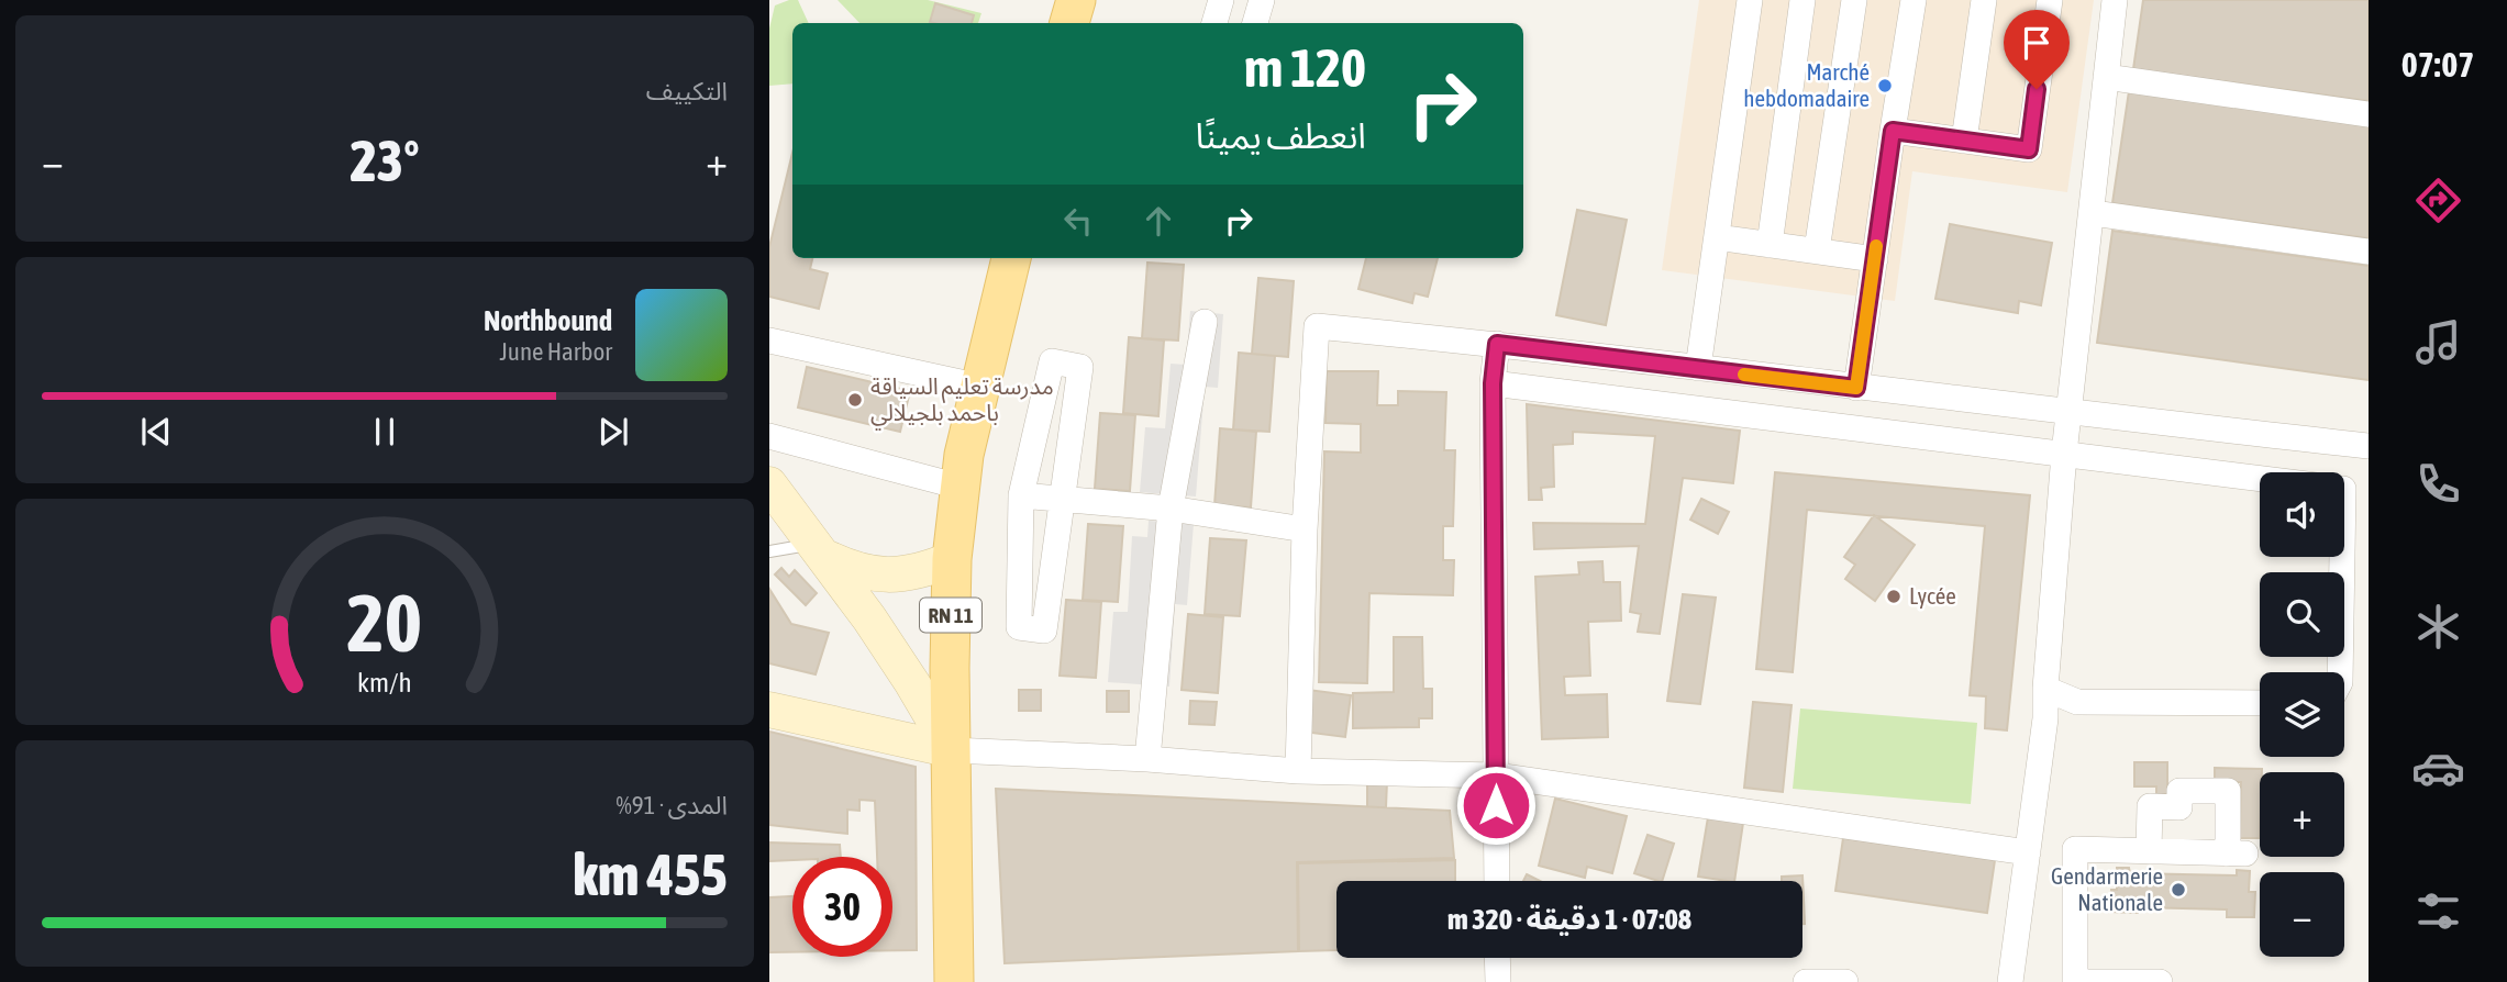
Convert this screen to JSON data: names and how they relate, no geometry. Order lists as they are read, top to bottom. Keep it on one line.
{"streets":{"main road":["RN 11"]},"places":["Marché hebdomadaire","مدرسة تعليم السياقة باحمد بلجيلالي","Lycée","Gendarmerie Nationale"],"page":{"tabs":"07:07","tile":["التكييف",["المدى · 91%","455 km"]],"turn":["120 m","انعطف يمينًا"],"heat":["−","23°","+"],"song":["Northbound","June Harbor"],"map_buttons":["+","−"],"limit":"30","trip":"07:08 · 1 دقيقة · 320 m","gauge":["20","km/h"]}}
